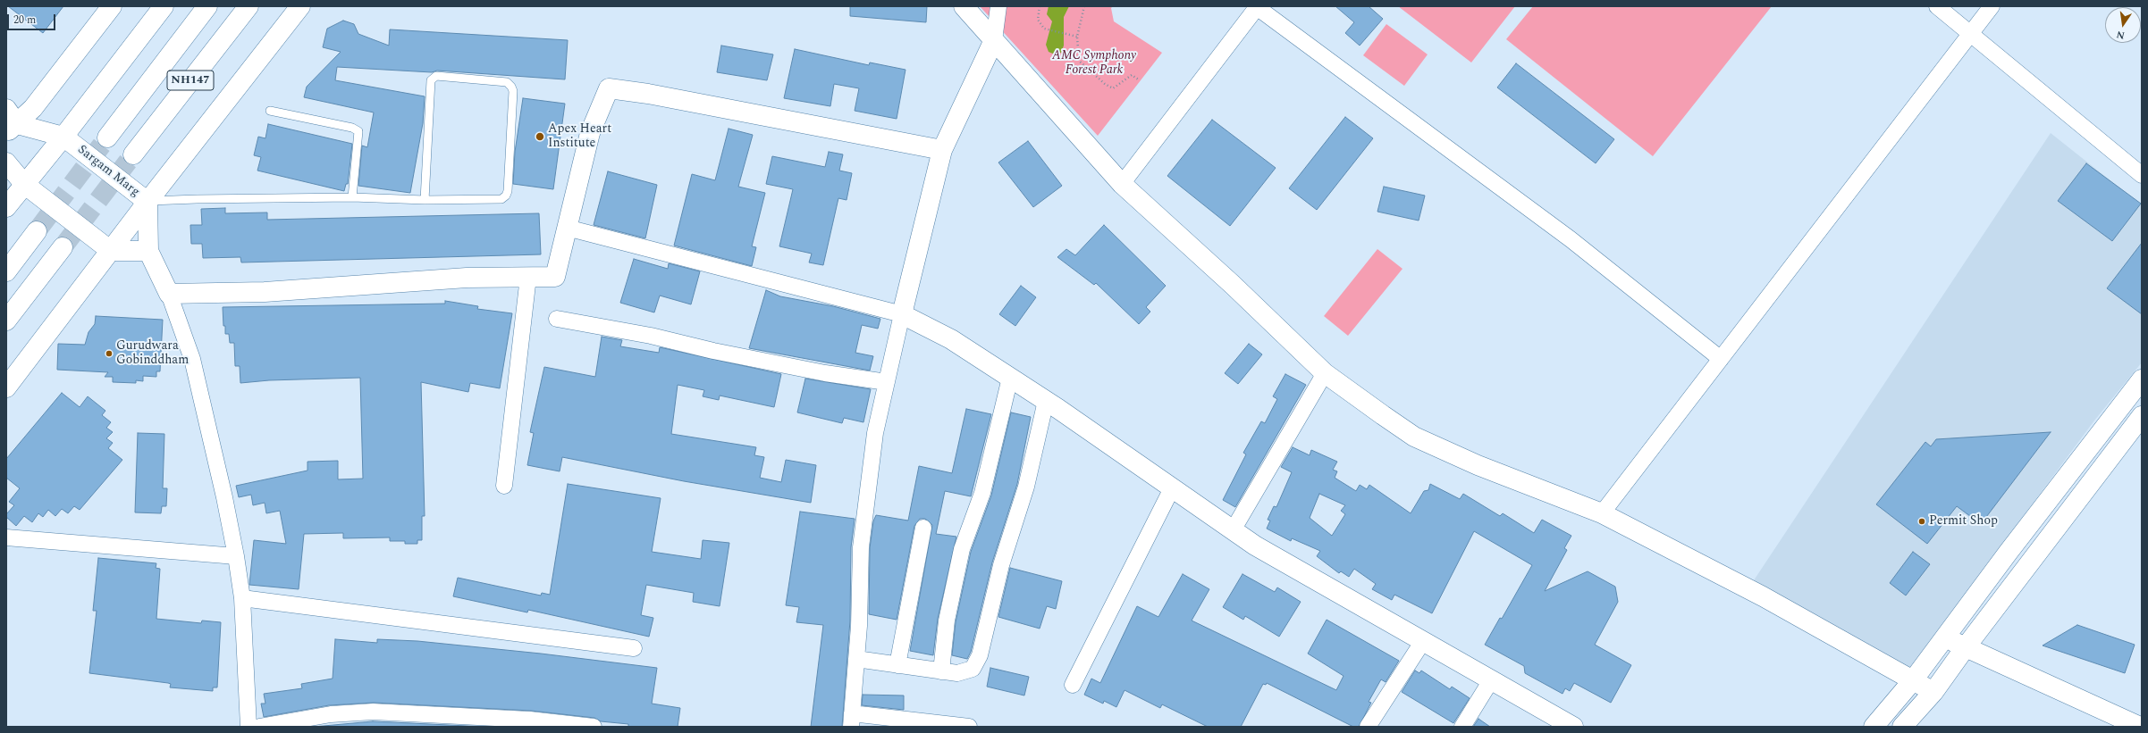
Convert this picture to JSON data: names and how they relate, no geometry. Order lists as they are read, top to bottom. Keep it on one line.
{"streets":{"main road":["NH147","Sargam Marg"]},"parks":["AMC Symphony Forest Park"],"places":["Apex Heart Institute","Gurudwara Gobinddham","Permit Shop"],"scale_bar":"20 m","north":"bottom"}
